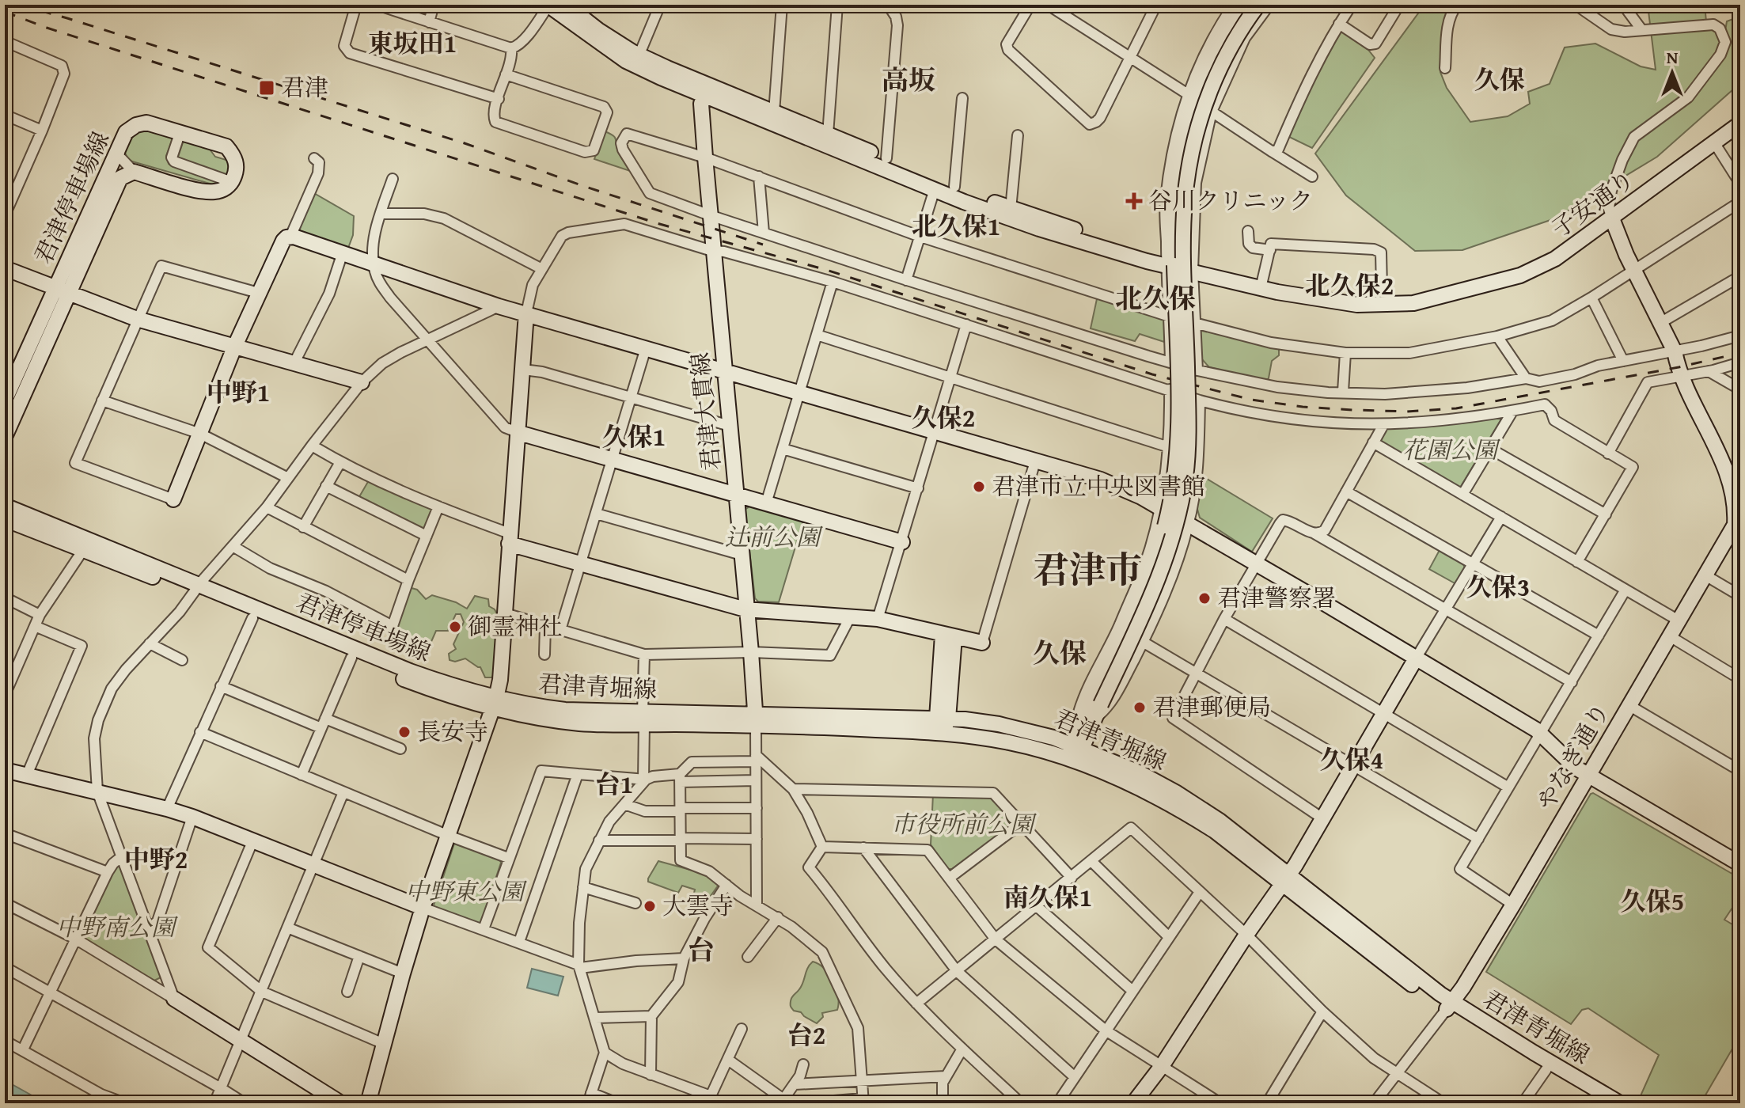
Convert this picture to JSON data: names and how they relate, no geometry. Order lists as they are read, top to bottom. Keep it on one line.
{"streets":{"street":["君津停車場線","子安通り","君津大貫線","君津青堀線","やなぎ通り"]},"crossings":[["君津停車場線","君津青堀線"],["君津大貫線","君津青堀線"],["君津青堀線","やなぎ通り"]],"districts":["東坂田1","高坂","久保","北久保1","北久保2","北久保","中野1","久保2","久保1","君津市","久保3","久保","久保4","台1","中野2","南久保1","久保5","台","台2"],"parks":["花園公園","辻前公園","市役所前公園","中野東公園","中野南公園"],"places":{"transit":["君津"],"health":["谷川クリニック"],"other":["君津市立中央図書館","君津警察署","御霊神社","君津郵便局","長安寺","大雲寺"]},"north":"top"}
